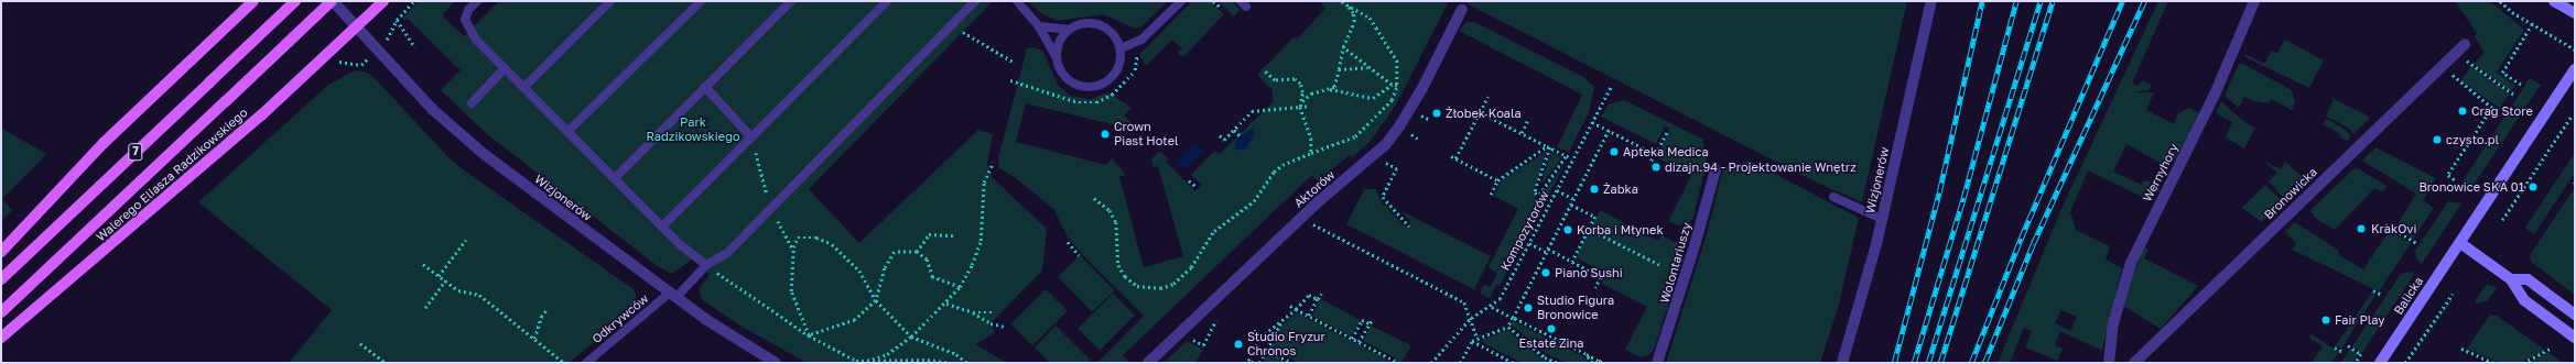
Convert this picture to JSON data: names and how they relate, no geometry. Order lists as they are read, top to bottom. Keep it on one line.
{"streets":{"main road":["7","Walerego Eliasza Radzikowskiego"],"street":["Wernyhory","Wizjonerów","Aktorów","Bronowicka","Wolontariuszy","Balicka"],"lane":["Odkrywców"],"path":["Kompozytorów"]},"crossings":[["Walerego Eliasza Radzikowskiego","Wizjonerów"],["Wizjonerów","Odkrywców"]],"parks":["Park Radzikowskiego"],"places":["Crag Store","Żłobek Koala","Crown Piast Hotel","czysto.pl","Apteka Medica","dizajn.94 - Projektowanie Wnętrz","Bronowice SKA 01","Żabka","KrakOvi","Korba i Młynek","Piano Sushi","Studio Figura Bronowice","Fair Play","Estate Zina","Studio Fryzur Chronos"]}
